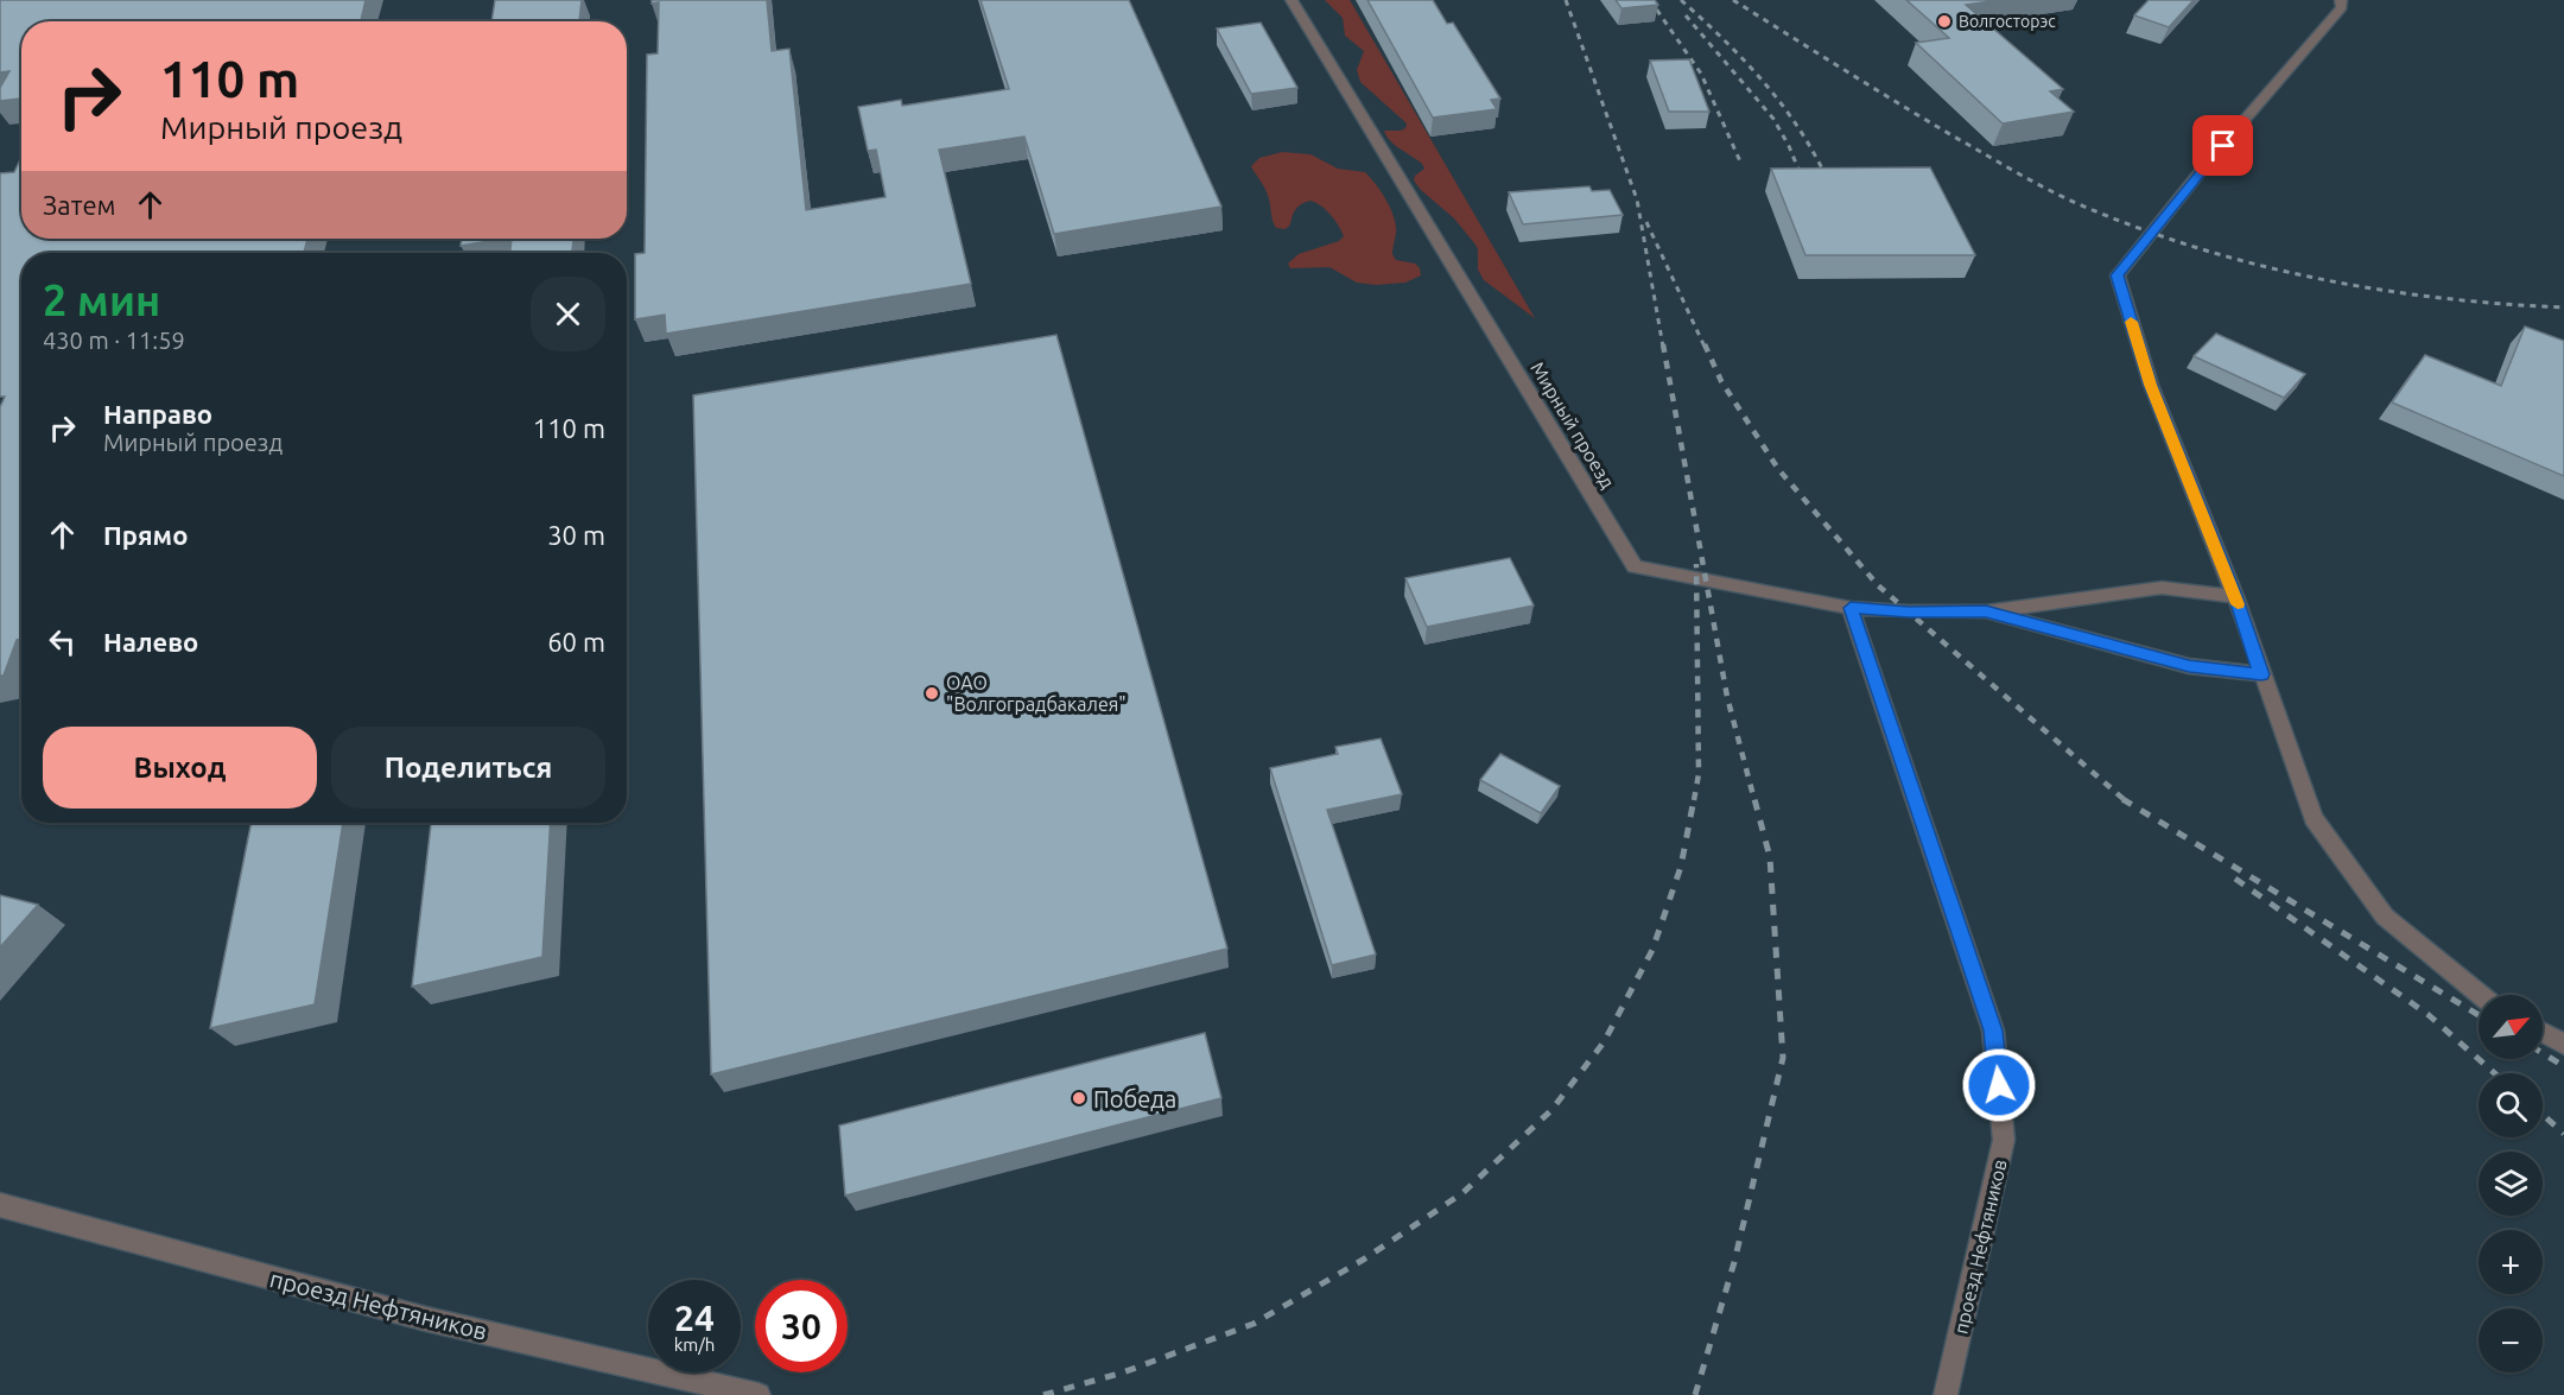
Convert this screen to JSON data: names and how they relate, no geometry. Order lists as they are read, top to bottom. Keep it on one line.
{"streets":{"street":["Мирный проезд","проезд Нефтяников"]},"crossings":[["Мирный проезд","проезд Нефтяников"]],"places":["Волгосторэс","ОАО \"Волгоградбакалея\"","Победа"],"north":"top right","page":{"turn":["110 m","Мирный проезд"],"then":"Затем","heading":["2 мин","430 m · 11:59"],"list":[{"name":"Направо","note":"Мирный проезд","value":"110 m"},{"name":"Прямо","value":"30 m"},{"name":"Налево","value":"60 m"}],"buttons":["Выход","Поделиться"],"map_buttons":["+","−"],"speed":"24 km/h","limit":"30"}}
